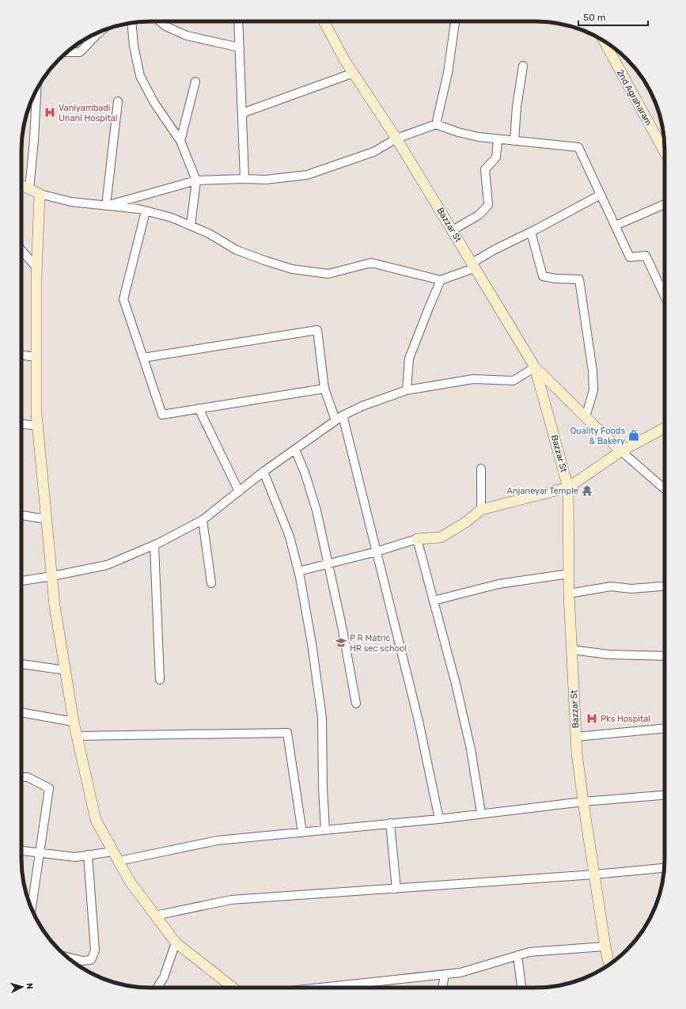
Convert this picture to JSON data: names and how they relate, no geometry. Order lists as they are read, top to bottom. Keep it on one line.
{"streets":{"main road":["2nd Agraharam","Bazzar St"]},"places":{"hospital":["Vaniyambadi Unani Hospital","Pks Hospital"],"shop":["Quality Foods & Bakery"],"temple":["Anjaneyar Temple"],"school or university":["P R Matric HR sec school"]},"scale_bar":"50 m","north":"right"}
